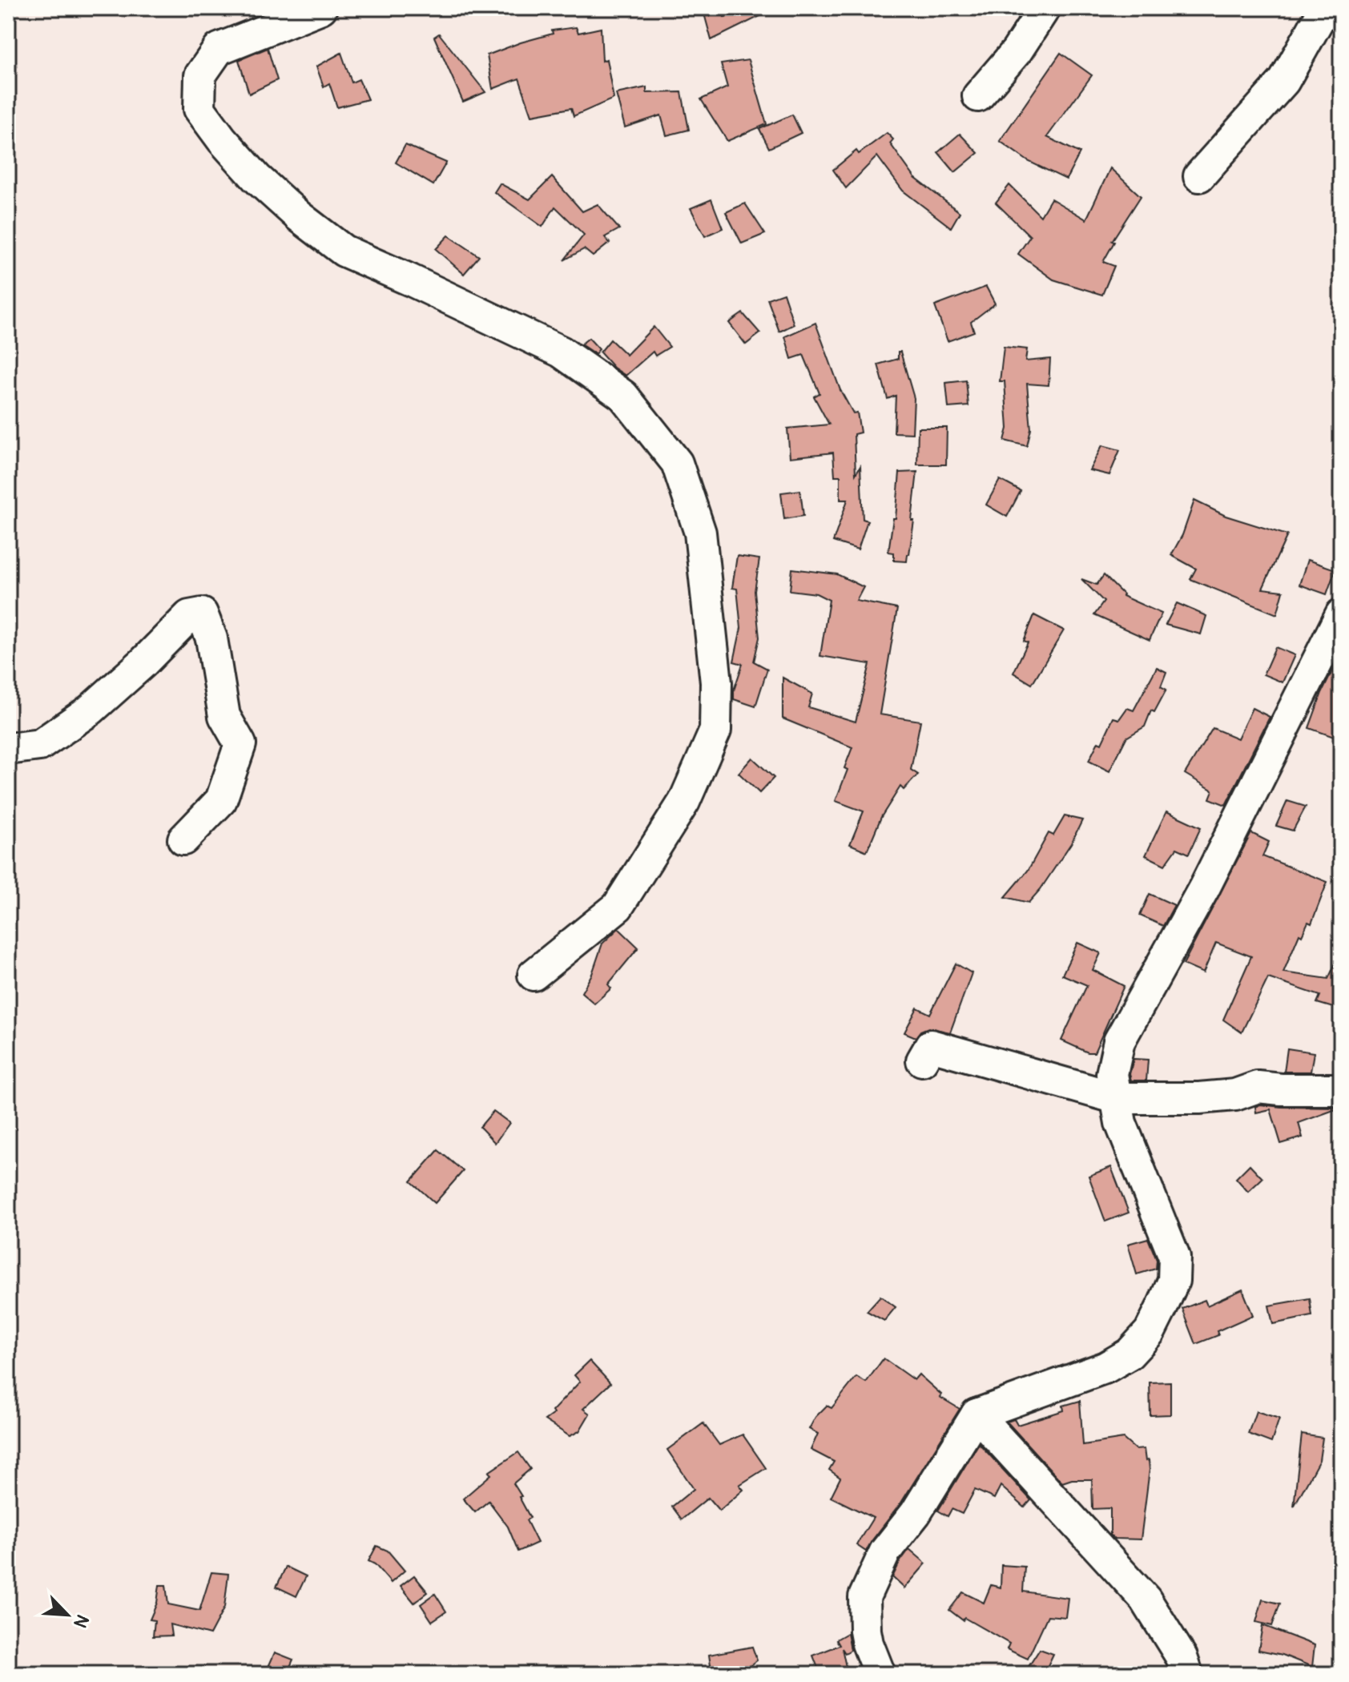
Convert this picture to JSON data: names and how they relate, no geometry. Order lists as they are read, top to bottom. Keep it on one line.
{"north":"bottom right"}
